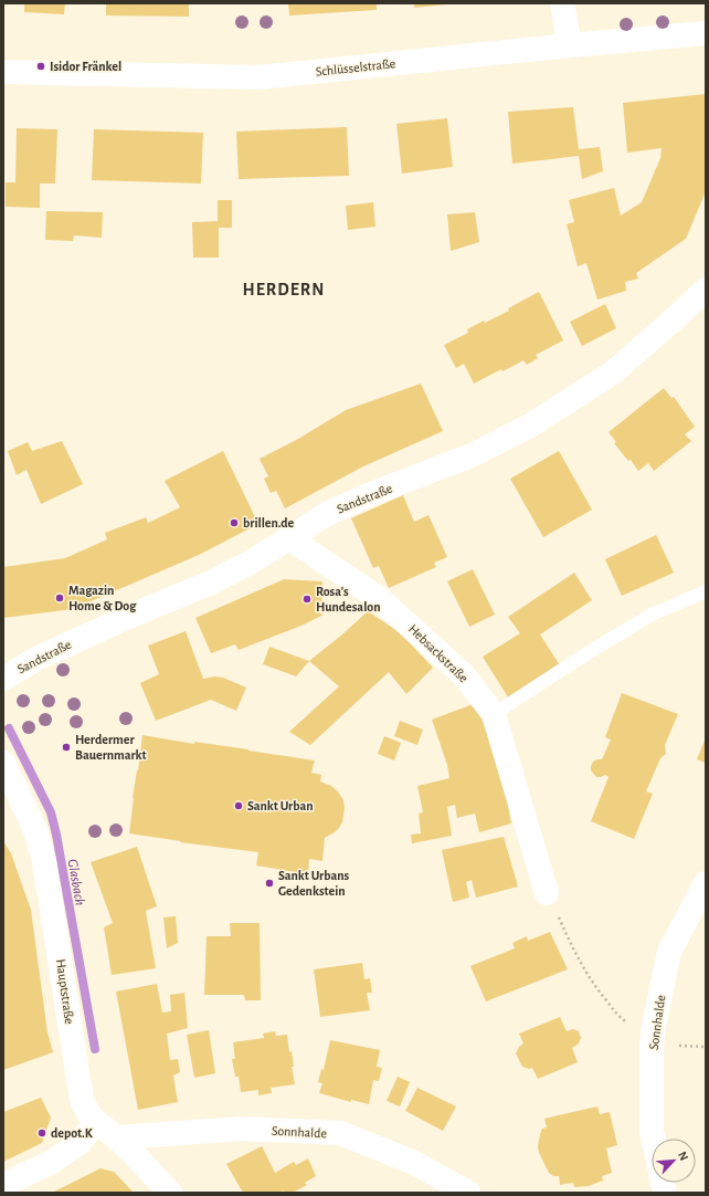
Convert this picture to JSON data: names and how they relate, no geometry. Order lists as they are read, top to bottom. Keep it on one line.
{"streets":{"street":["Schlüsselstraße","Sandstraße","Hebsackstraße","Hauptstraße","Sonnhalde"]},"crossings":[["Sandstraße","Hebsackstraße"],["Hauptstraße","Sonnhalde"]],"districts":["HERDERN"],"water":["Glasbach"],"places":["Isidor Fränkel","brillen.de","Magazin Home & Dog","Rosa's Hundesalon","Herdermer Bauernmarkt","Sankt Urban","Sankt Urbans Gedenkstein","depot.K"],"north":"top right"}
